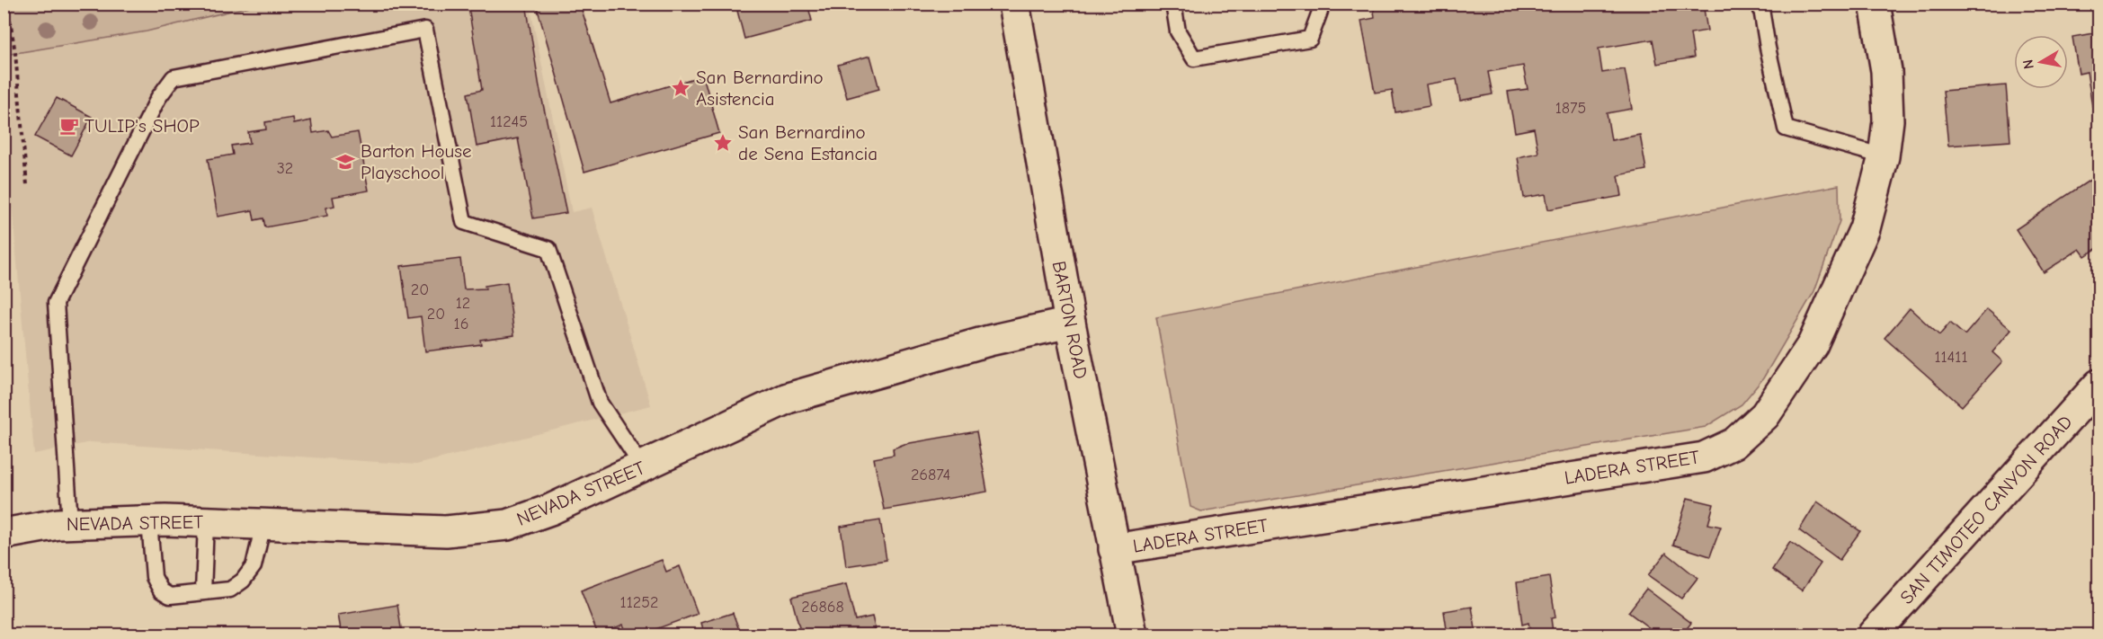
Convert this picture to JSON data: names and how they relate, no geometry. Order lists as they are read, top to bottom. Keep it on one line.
{"streets":{"street":["BARTON ROAD","LADERA STREET","NEVADA STREET","SAN TIMOTEO CANYON ROAD"]},"crossings":[["BARTON ROAD","LADERA STREET"],["BARTON ROAD","NEVADA STREET"]],"places":{"place":["San Bernardino Asistencia","San Bernardino de Sena Estancia"],"cafe":["TULIP's SHOP"],"school or university":["Barton House Playschool"]},"house_numbers":["1875","11245","32","20","12","20","16","11411","26874","11252","26868"],"north":"left"}
